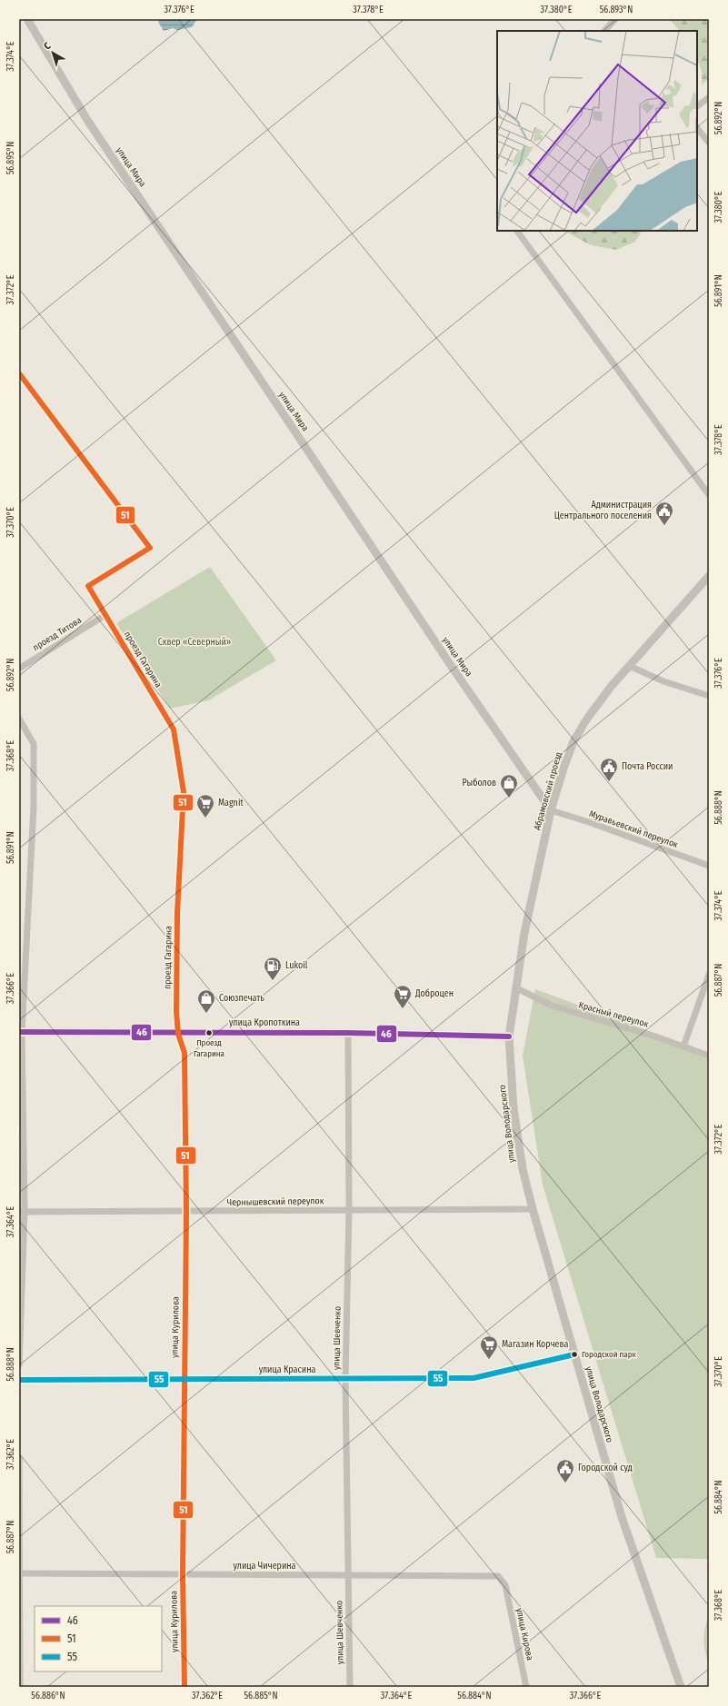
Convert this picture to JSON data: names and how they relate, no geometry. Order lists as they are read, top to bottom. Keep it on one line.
{"streets":{"street":["улица Мира","проезд Титова","проезд Гагарина","Абрамовский проезд","Муравьевский переулок","Красный переулок","улица Кропоткина","улица Володарского","Чернышевский переулок","улица Курилова","улица Шевченко","улица Красина","улица Чичерина","улица Кирова"]},"crossings":[["улица Мира","Абрамовский проезд"],["улица Мира","Муравьевский переулок"],["проезд Титова","проезд Гагарина"],["проезд Гагарина","улица Кропоткина"],["проезд Гагарина","улица Курилова"],["Абрамовский проезд","Муравьевский переулок"],["Абрамовский проезд","Красный переулок"],["Абрамовский проезд","улица Кропоткина"],["Абрамовский проезд","улица Володарского"],["улица Кропоткина","улица Володарского"],["улица Кропоткина","улица Курилова"],["улица Кропоткина","улица Шевченко"],["улица Володарского","Чернышевский переулок"],["улица Володарского","улица Красина"],["Чернышевский переулок","улица Курилова"],["Чернышевский переулок","улица Шевченко"],["улица Курилова","улица Красина"],["улица Курилова","улица Чичерина"],["улица Шевченко","улица Красина"],["улица Шевченко","улица Чичерина"],["улица Чичерина","улица Кирова"]],"parks":["Сквер «Северный»"],"places":{"public building":["Администрация Центрального поселения","Почта России","Городской суд"],"shop":["Рыболов","Союзпечать"],"supermarket":["Magnit","Доброцен","Магазин Корчева"],"fuel station":["Lukoil"],"other":["Проезд Гагарина","Городской парк"]},"lines":["transit line 51","transit line 46","transit line 55"],"legend":["46","51","55"],"north":"top left","coordinates":["37.376°E","37.378°E","37.380°E","56.893°N","37.374°E","56.892°N","56.895°N","37.372°E","56.891°N","37.370°E","37.368°E","56.888°N","56.887°N","37.366°E","37.364°E","37.362°E","56.884°N","56.886°N","56.885°N"]}
